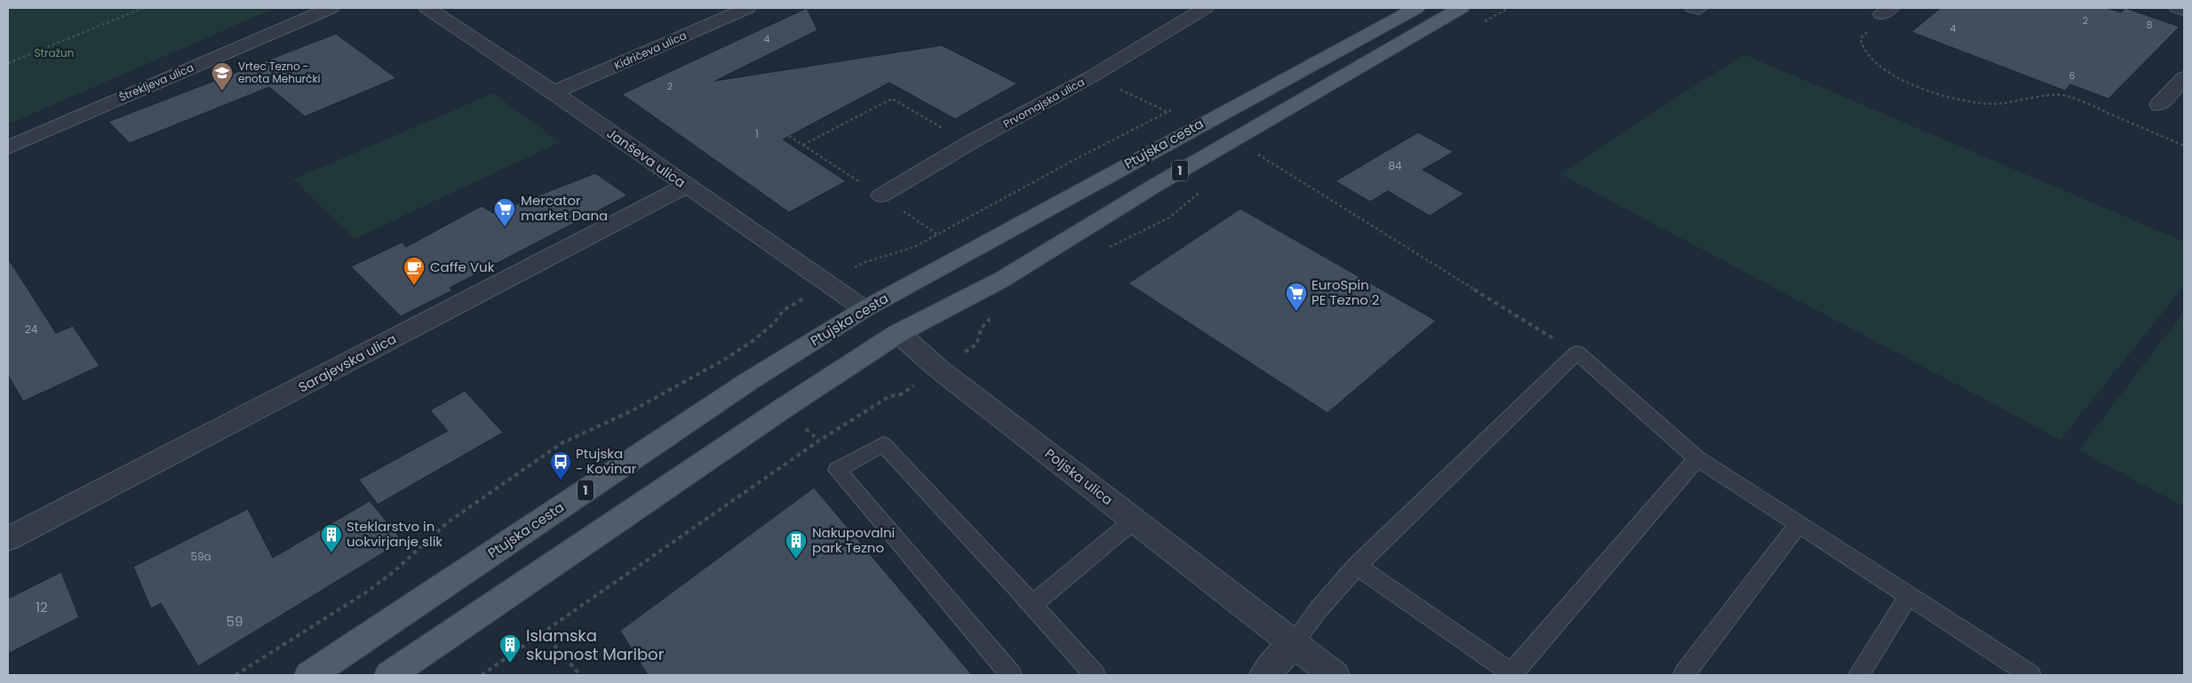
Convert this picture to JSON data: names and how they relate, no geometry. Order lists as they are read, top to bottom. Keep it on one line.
{"streets":{"main road":["Ptujska cesta","1","Poljska ulica"],"street":["Kidričeva ulica","Štrekljeva ulica","Prvomajska ulica","Janševa ulica","Sarajevska ulica"]},"crossings":[["Kidričeva ulica","Janševa ulica"],["Ptujska cesta","Janševa ulica"],["Ptujska cesta","Poljska ulica"],["Janševa ulica","Sarajevska ulica"],["Janševa ulica","Poljska ulica"],["1","Poljska ulica"]],"parks":["Stražun"],"places":{"school or university":["Vrtec Tezno - enota Mehurčki"],"supermarket":["Mercator market Dana","EuroSpin PE Tezno 2"],"cafe":["Caffe Vuk"],"bus stop":["Ptujska - Kovinar"],"building":["Steklarstvo in uokvirjanje slik","Nakupovalni park Tezno","Islamska skupnost Maribor"]},"house_numbers":["2","8","4","4","6","2","1","84","24","59a","12","59"]}
